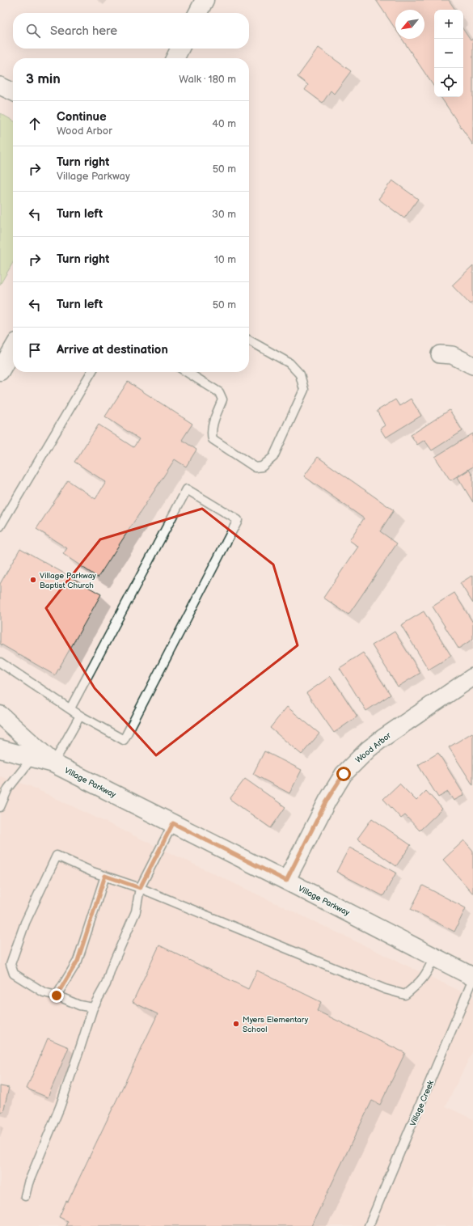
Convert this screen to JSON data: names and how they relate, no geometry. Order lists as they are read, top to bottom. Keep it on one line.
{"streets":{"street":["Wood Arbor","Village Parkway"],"lane":["Village Creek"]},"crossings":[["Wood Arbor","Village Parkway"],["Village Parkway","Village Creek"]],"places":["Village Parkway Baptist Church","Myers Elementary School"],"north":"bottom left","page":{"map_buttons":["+","−"],"search":"Search here","heading":["3 min","Walk · 180 m"],"list":[["Continue","Wood Arbor","40 m"],["Turn right","Village Parkway","50 m"],["Turn left","30 m"],["Turn right","10 m"],["Turn left","50 m"],"Arrive at destination"]}}
